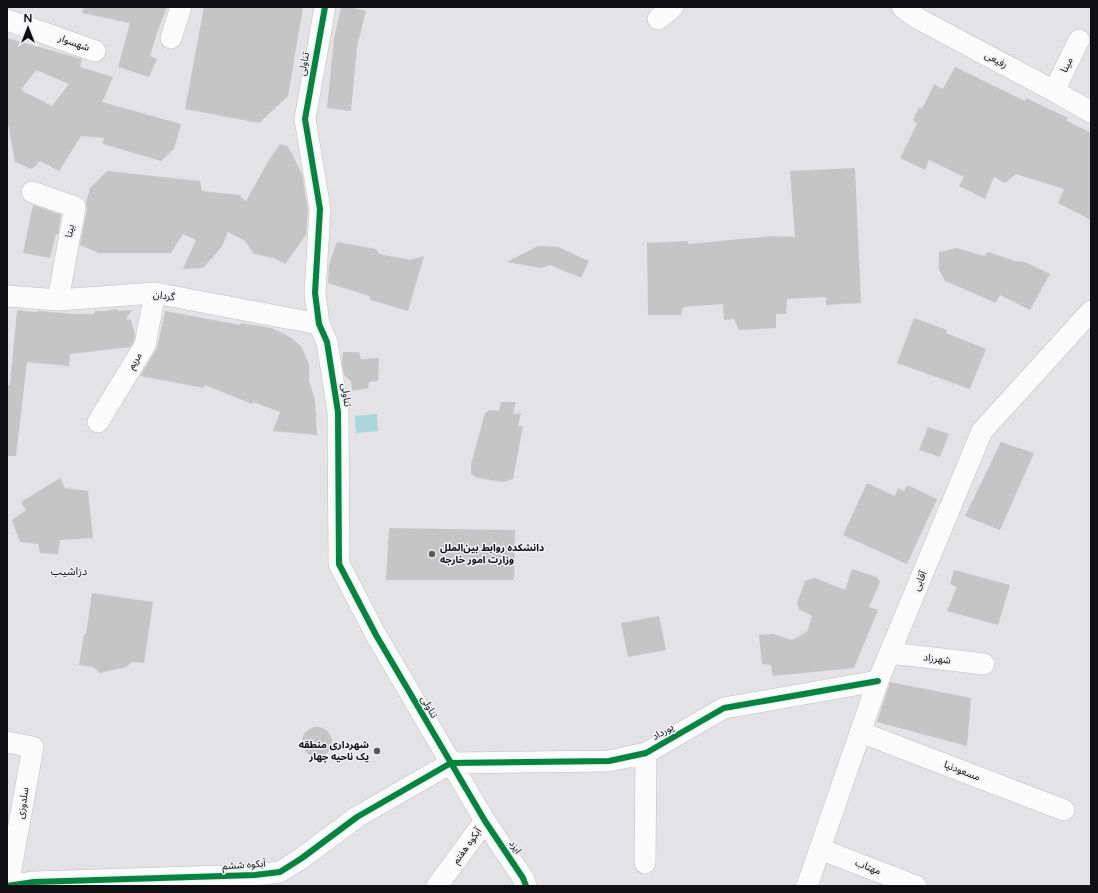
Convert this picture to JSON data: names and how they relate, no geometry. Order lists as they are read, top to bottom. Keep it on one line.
{"streets":{"street":["شهسوار","رفیعی","تناولی","مینا","بیتا","گردان","مریم","آقایی","شهرزاد","پورداد","مسعودنیا","سلدوزی","آبکوه هفتم","ایزد","آبکوه ششم","مهتاب"]},"crossings":[["رفیعی","مینا"],["تناولی","گردان"],["تناولی","پورداد"],["تناولی","آبکوه هفتم"],["تناولی","آبکوه ششم"],["بیتا","گردان"],["گردان","مریم"],["آقایی","شهرزاد"],["آقایی","پورداد"],["آقایی","مسعودنیا"],["آقایی","مهتاب"],["پورداد","آبکوه هفتم"],["پورداد","آبکوه ششم"],["سلدوزی","آبکوه ششم"],["آبکوه هفتم","ایزد"],["آبکوه هفتم","آبکوه ششم"]],"districts":["دزاشیب"],"places":["دانشکده روابط بین‌الملل وزارت امور خارجه","شهرداری منطقه یک ناحیه چهار"],"north":"top"}
